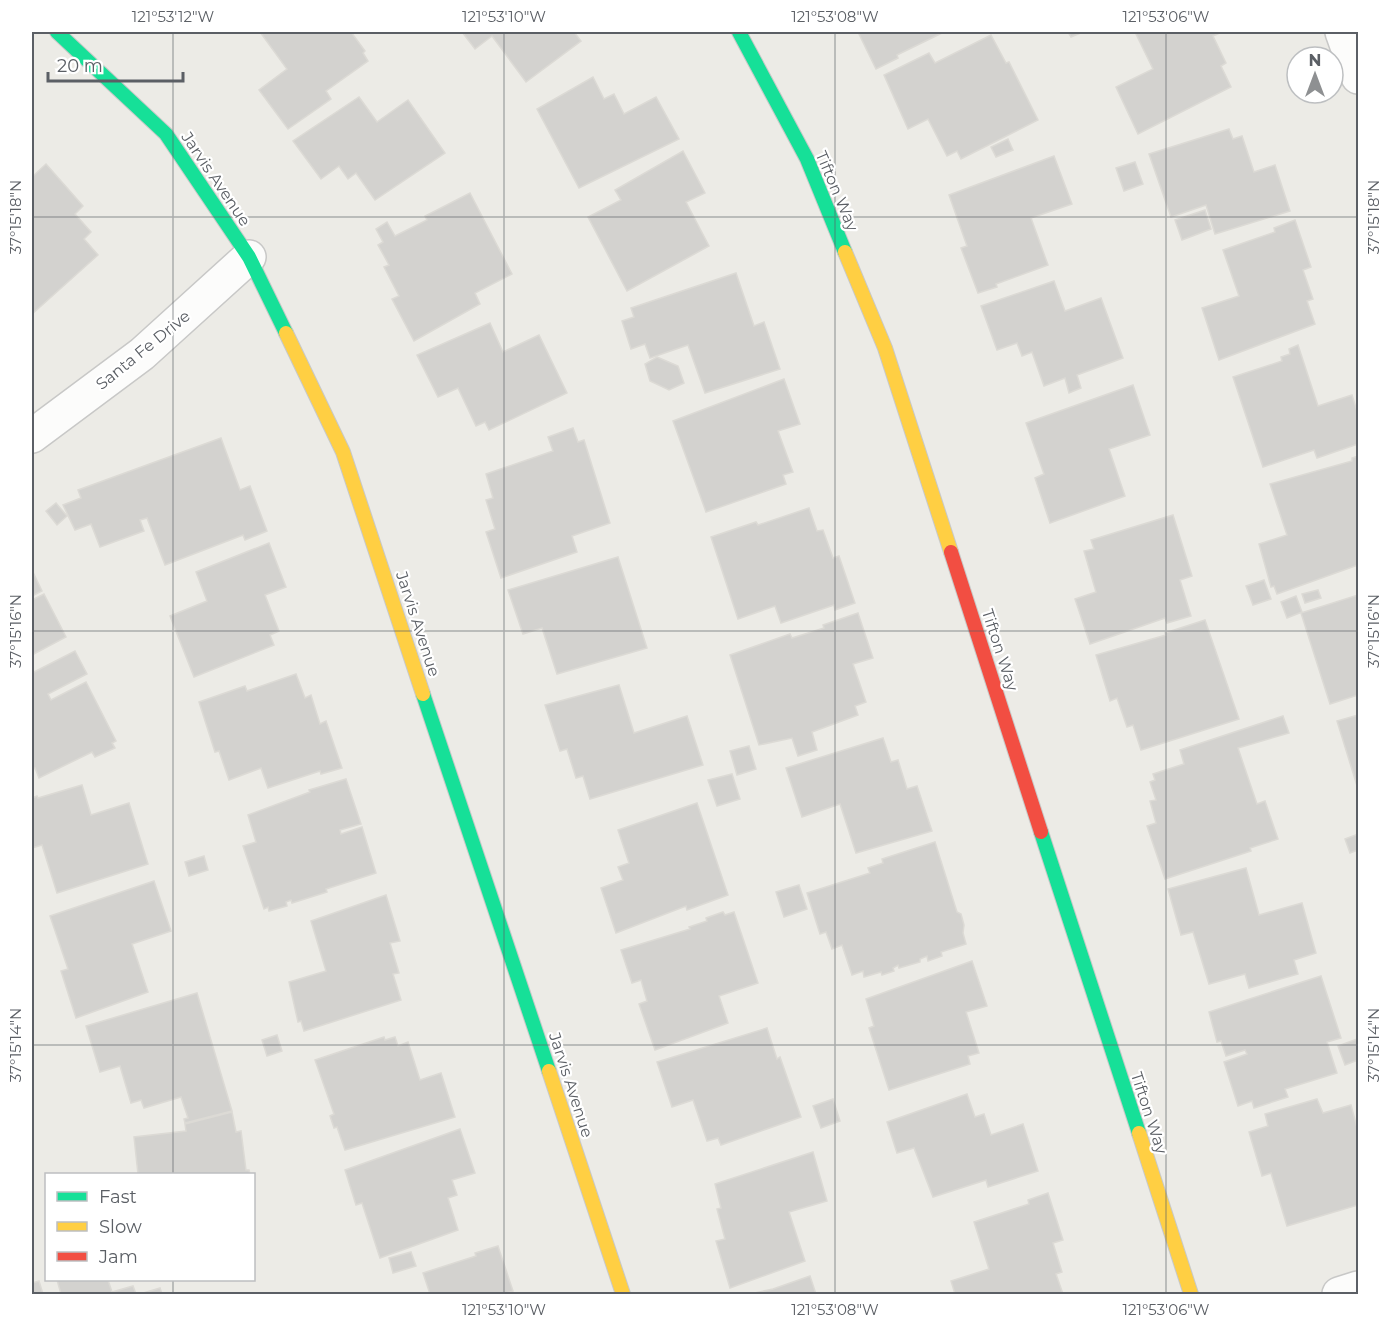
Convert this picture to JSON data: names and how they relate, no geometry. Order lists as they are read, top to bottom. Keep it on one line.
{"streets":{"street":["Jarvis Avenue","Tifton Way","Santa Fe Drive"]},"crossings":[["Jarvis Avenue","Santa Fe Drive"]],"legend":["Fast","Slow","Jam"],"scale_bar":"20 m","north":"top","coordinates":["121°53'12\"W","121°53'10\"W","121°53'08\"W","121°53'06\"W","37°15'18\"N","37°15'16\"N","37°15'14\"N"]}
